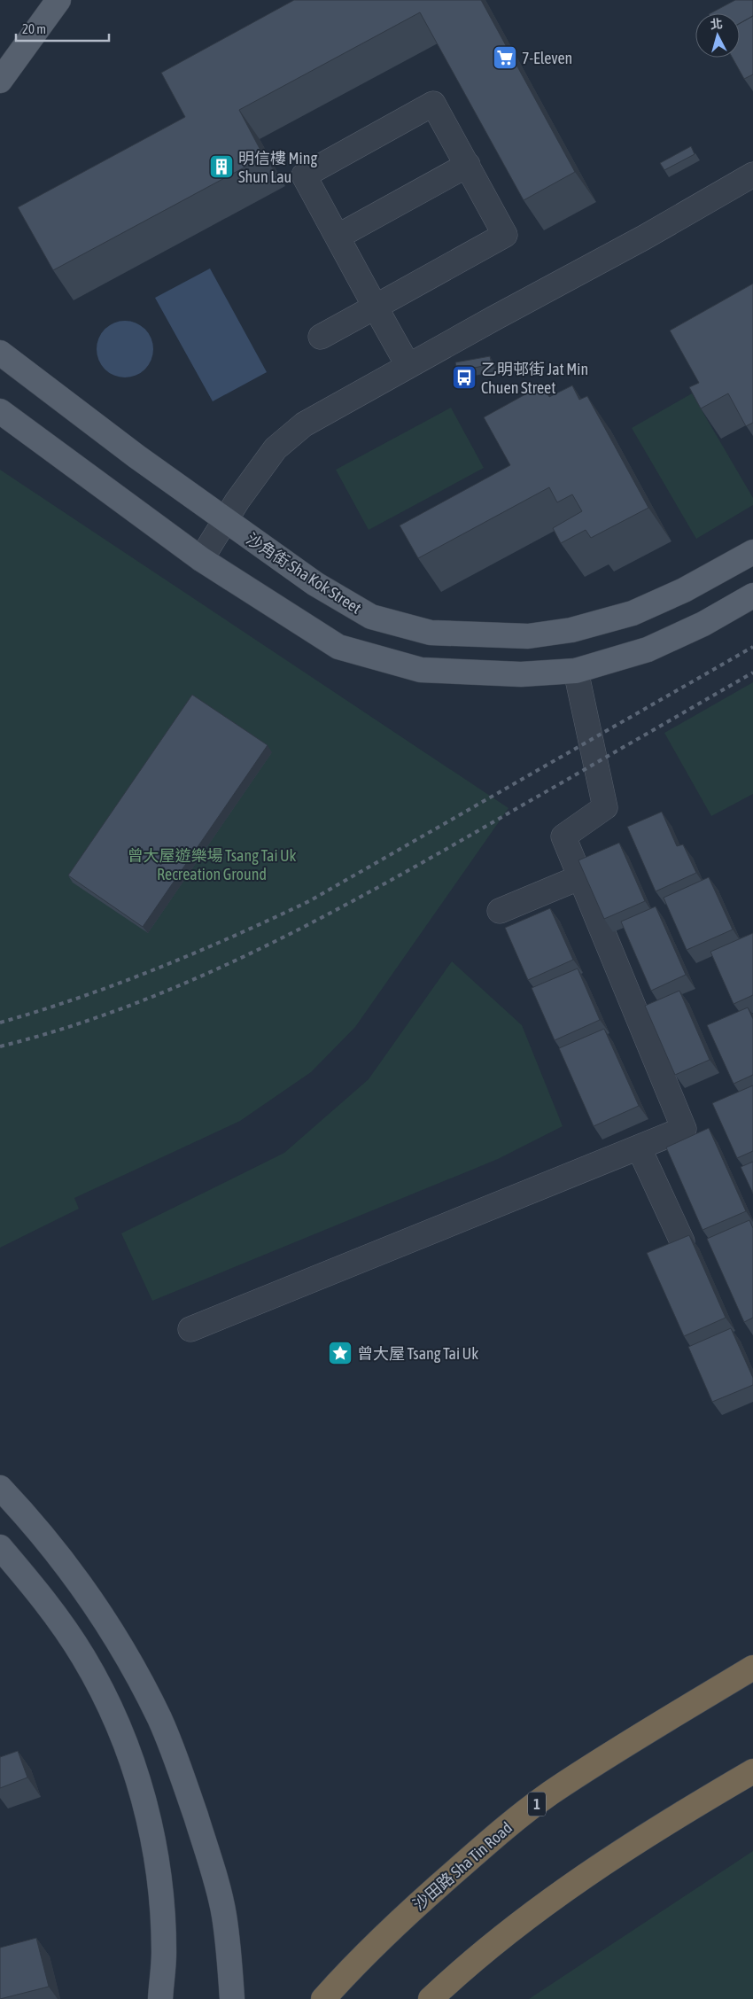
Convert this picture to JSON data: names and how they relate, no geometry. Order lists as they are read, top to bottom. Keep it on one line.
{"streets":{"highway":["1","沙田路 Sha Tin Road"],"main road":["沙角街 Sha Kok Street"]},"parks":["曾大屋遊樂場 Tsang Tai Uk Recreation Ground"],"places":{"supermarket":["7-Eleven"],"building":["明信樓 Ming Shun Lau"],"bus stop":["乙明邨街 Jat Min Chuen Street"],"place":["曾大屋 Tsang Tai Uk"]},"scale_bar":"20 m","north":"top"}
